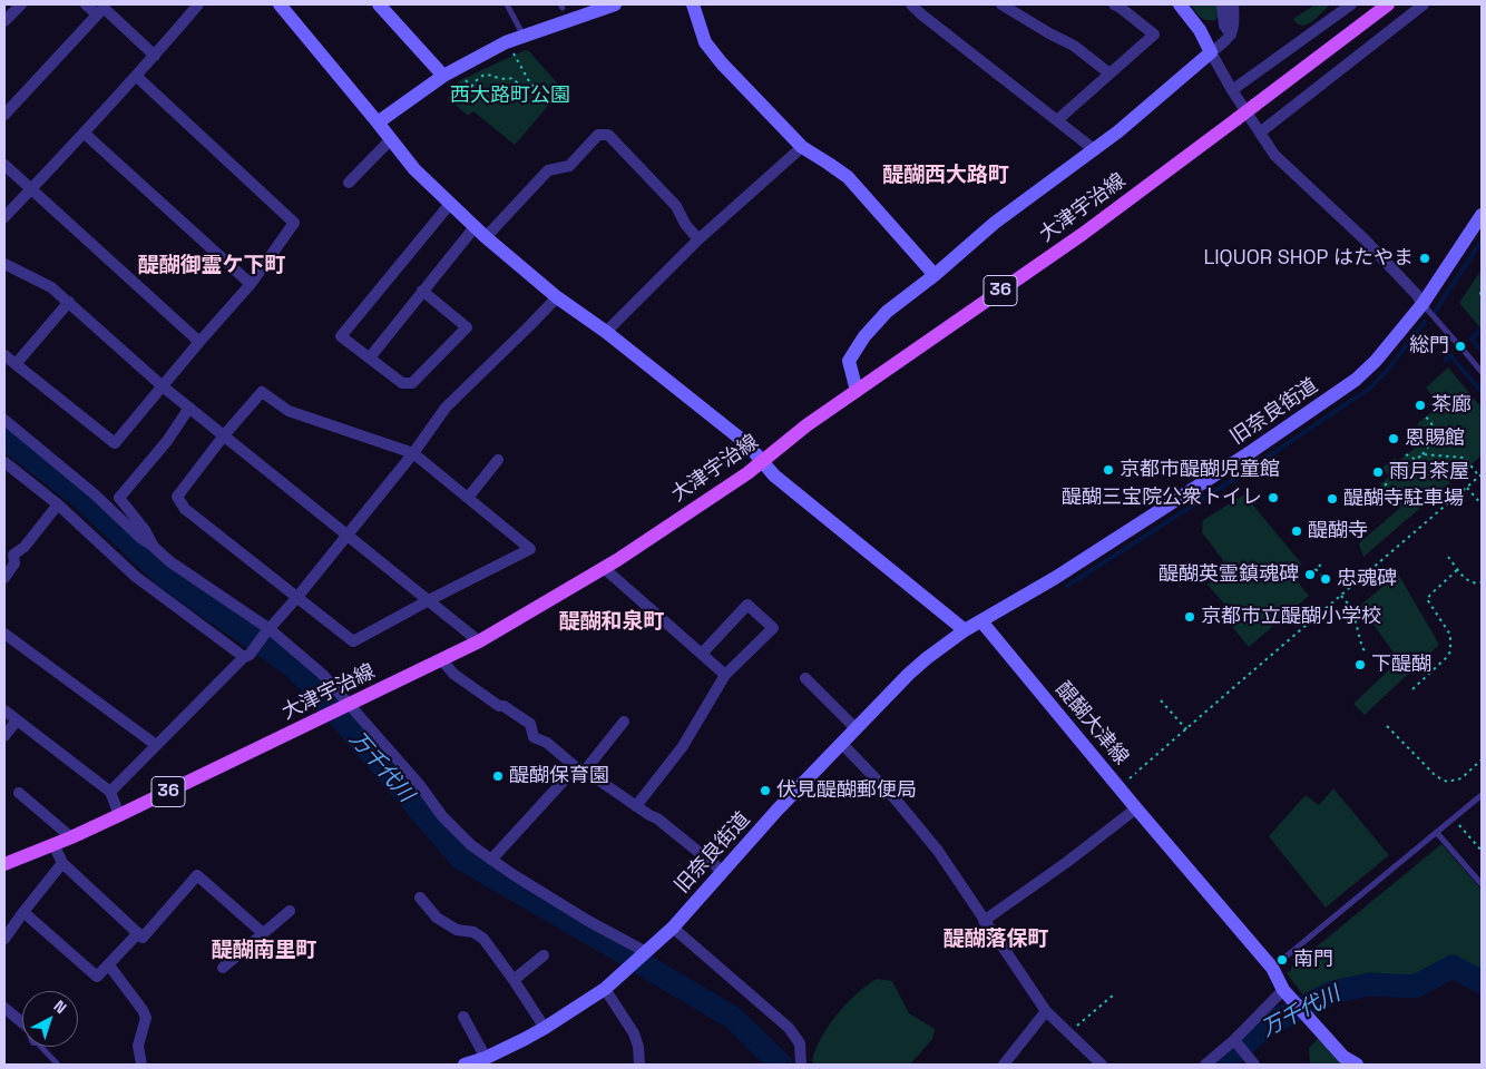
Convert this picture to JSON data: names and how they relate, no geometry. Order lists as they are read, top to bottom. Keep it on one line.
{"streets":{"main road":["大津宇治線","36"],"street":["旧奈良街道","醍醐大津線"]},"crossings":[["旧奈良街道","醍醐大津線"]],"districts":["醍醐西大路町","醍醐御霊ケ下町","醍醐和泉町","醍醐落保町","醍醐南里町"],"water":["万千代川"],"parks":["西大路町公園"],"places":["LIQUOR SHOP はたやま","総門","茶廊","恩賜館","京都市醍醐児童館","雨月茶屋","醍醐三宝院公衆トイレ","醍醐寺駐車場","醍醐寺","醍醐英霊鎮魂碑","忠魂碑","京都市立醍醐小学校","下醍醐","醍醐保育園","伏見醍醐郵便局","南門"],"north":"top right"}
